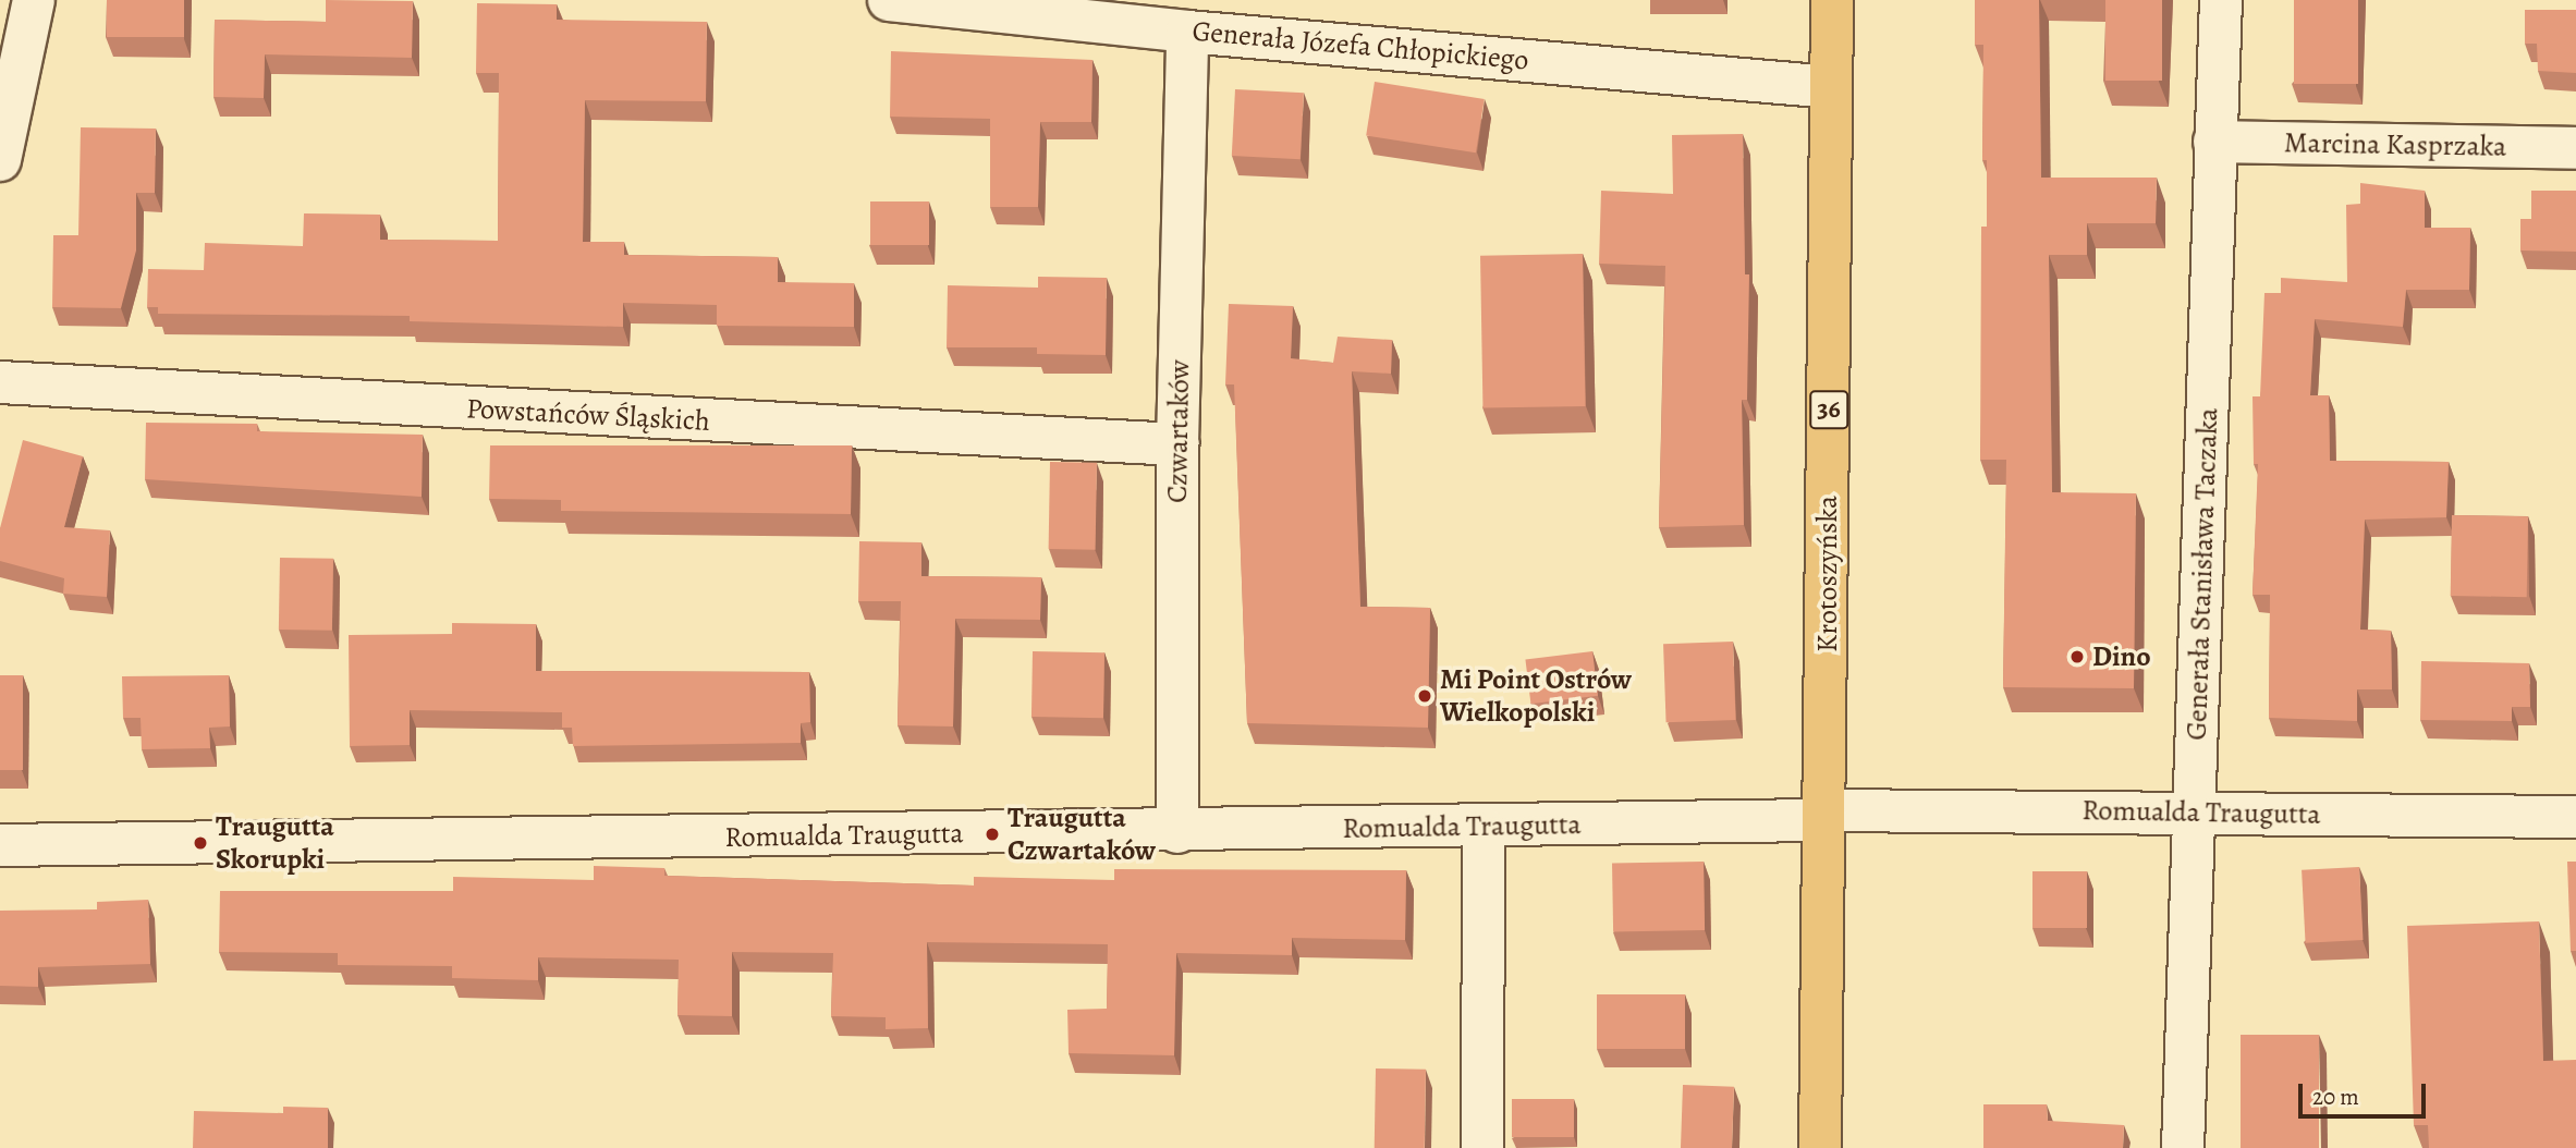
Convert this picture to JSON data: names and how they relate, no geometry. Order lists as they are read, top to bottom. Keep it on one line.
{"streets":{"main road":["36","Krotoszyńska"],"street":["Generała Józefa Chłopickiego","Marcina Kasprzaka","Powstańców Śląskich","Czwartaków","Generała Stanisława Taczaka","Romualda Traugutta"]},"crossings":[["Generała Józefa Chłopickiego","Czwartaków"],["Generała Józefa Chłopickiego","Krotoszyńska"],["Marcina Kasprzaka","Generała Stanisława Taczaka"],["Powstańców Śląskich","Czwartaków"],["Czwartaków","Romualda Traugutta"],["Krotoszyńska","Romualda Traugutta"],["Generała Stanisława Taczaka","Romualda Traugutta"]],"places":["Dino","Mi Point Ostrów Wielkopolski","Traugutta Czwartaków","Traugutta Skorupki"],"scale_bar":"20 m"}
